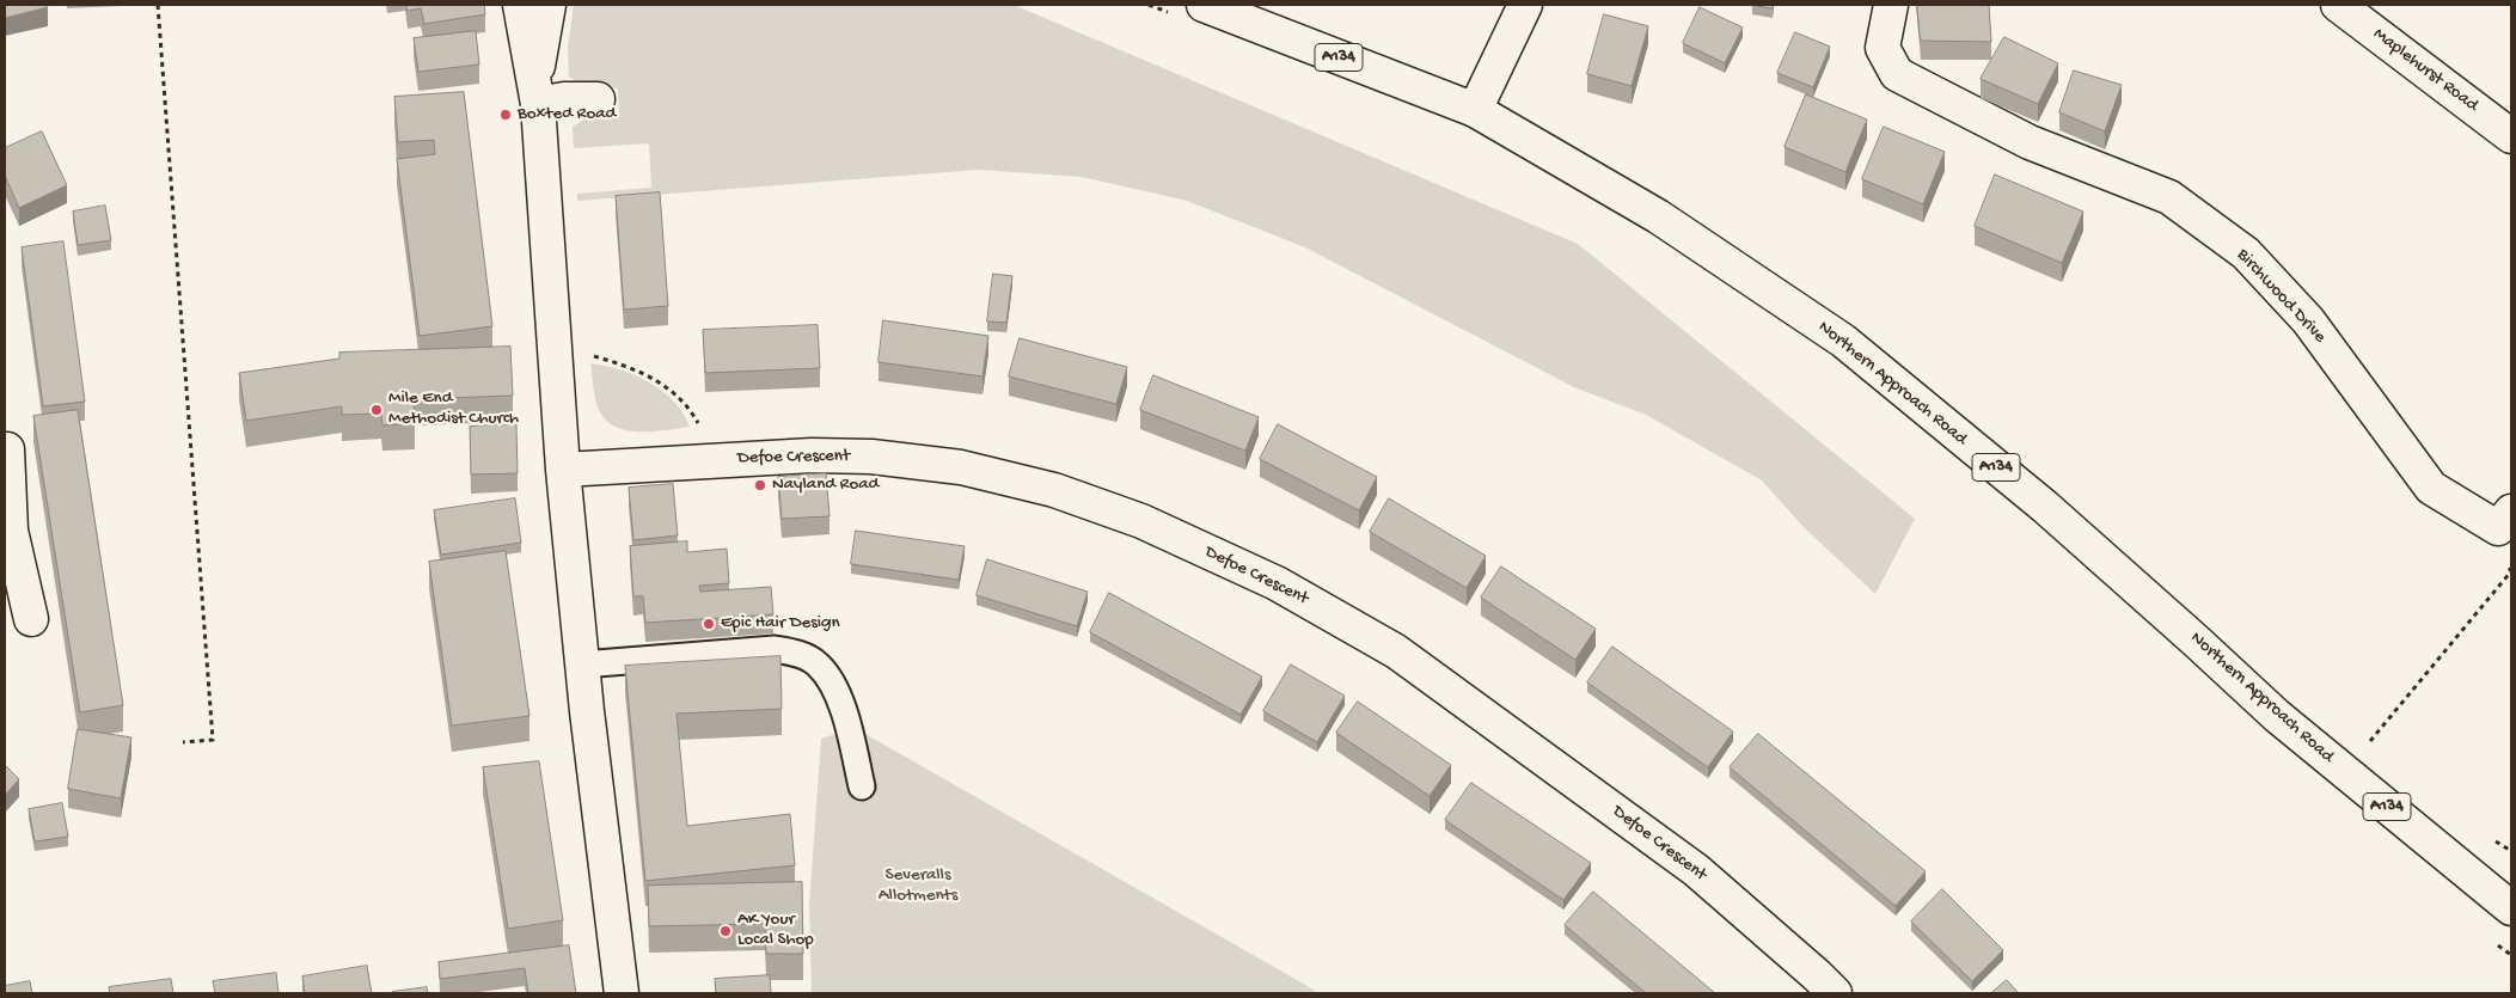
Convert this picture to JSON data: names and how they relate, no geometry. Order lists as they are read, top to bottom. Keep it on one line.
{"streets":{"street":["A134","Maplehurst Road","Birchwood Drive","Northern Approach Road","Defoe Crescent"]},"parks":["Severalls Allotments"],"places":["Boxted Road","Mile End Methodist Church","Nayland Road","Epic Hair Design","AK Your Local Shop"]}
